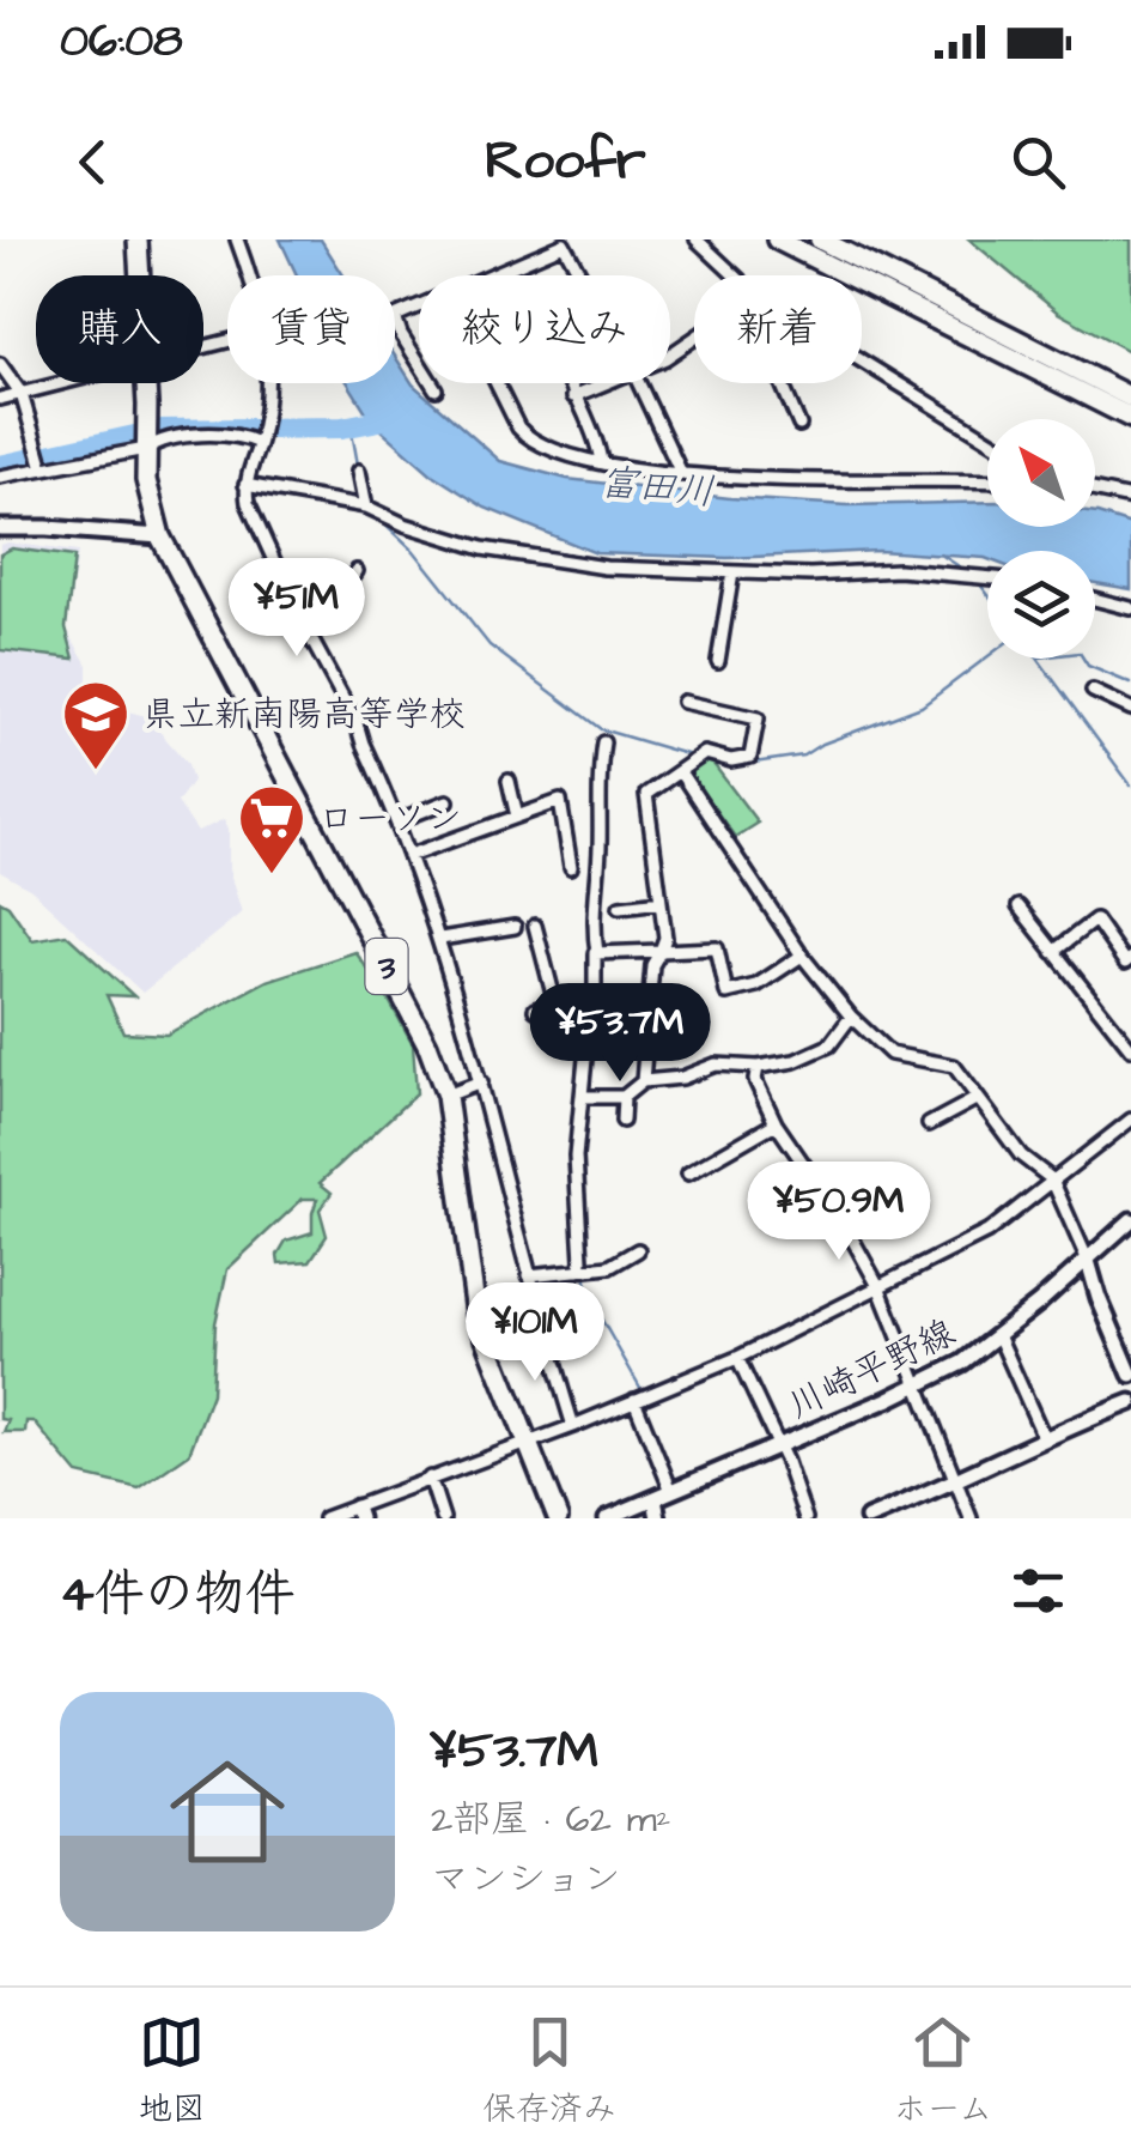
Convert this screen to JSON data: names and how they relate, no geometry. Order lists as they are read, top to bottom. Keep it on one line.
{"streets":{"main road":["3"],"street":["川崎平野線"]},"water":["富田川"],"places":{"school or university":["県立新南陽高等学校"],"supermarket":["ローソン"]},"north":"top left","page":{"status":"06:08","header":"Roofr","chip":["購入","賃貸","絞り込み","新着"],"price":["¥51M","¥53.7M","¥50.9M","¥101M"],"heading":"4件の物件","list":[{"name":"¥53.7M","note":"2部屋 · 62 m² · マンション"}],"tabs":["地図","保存済み","ホーム"]}}
